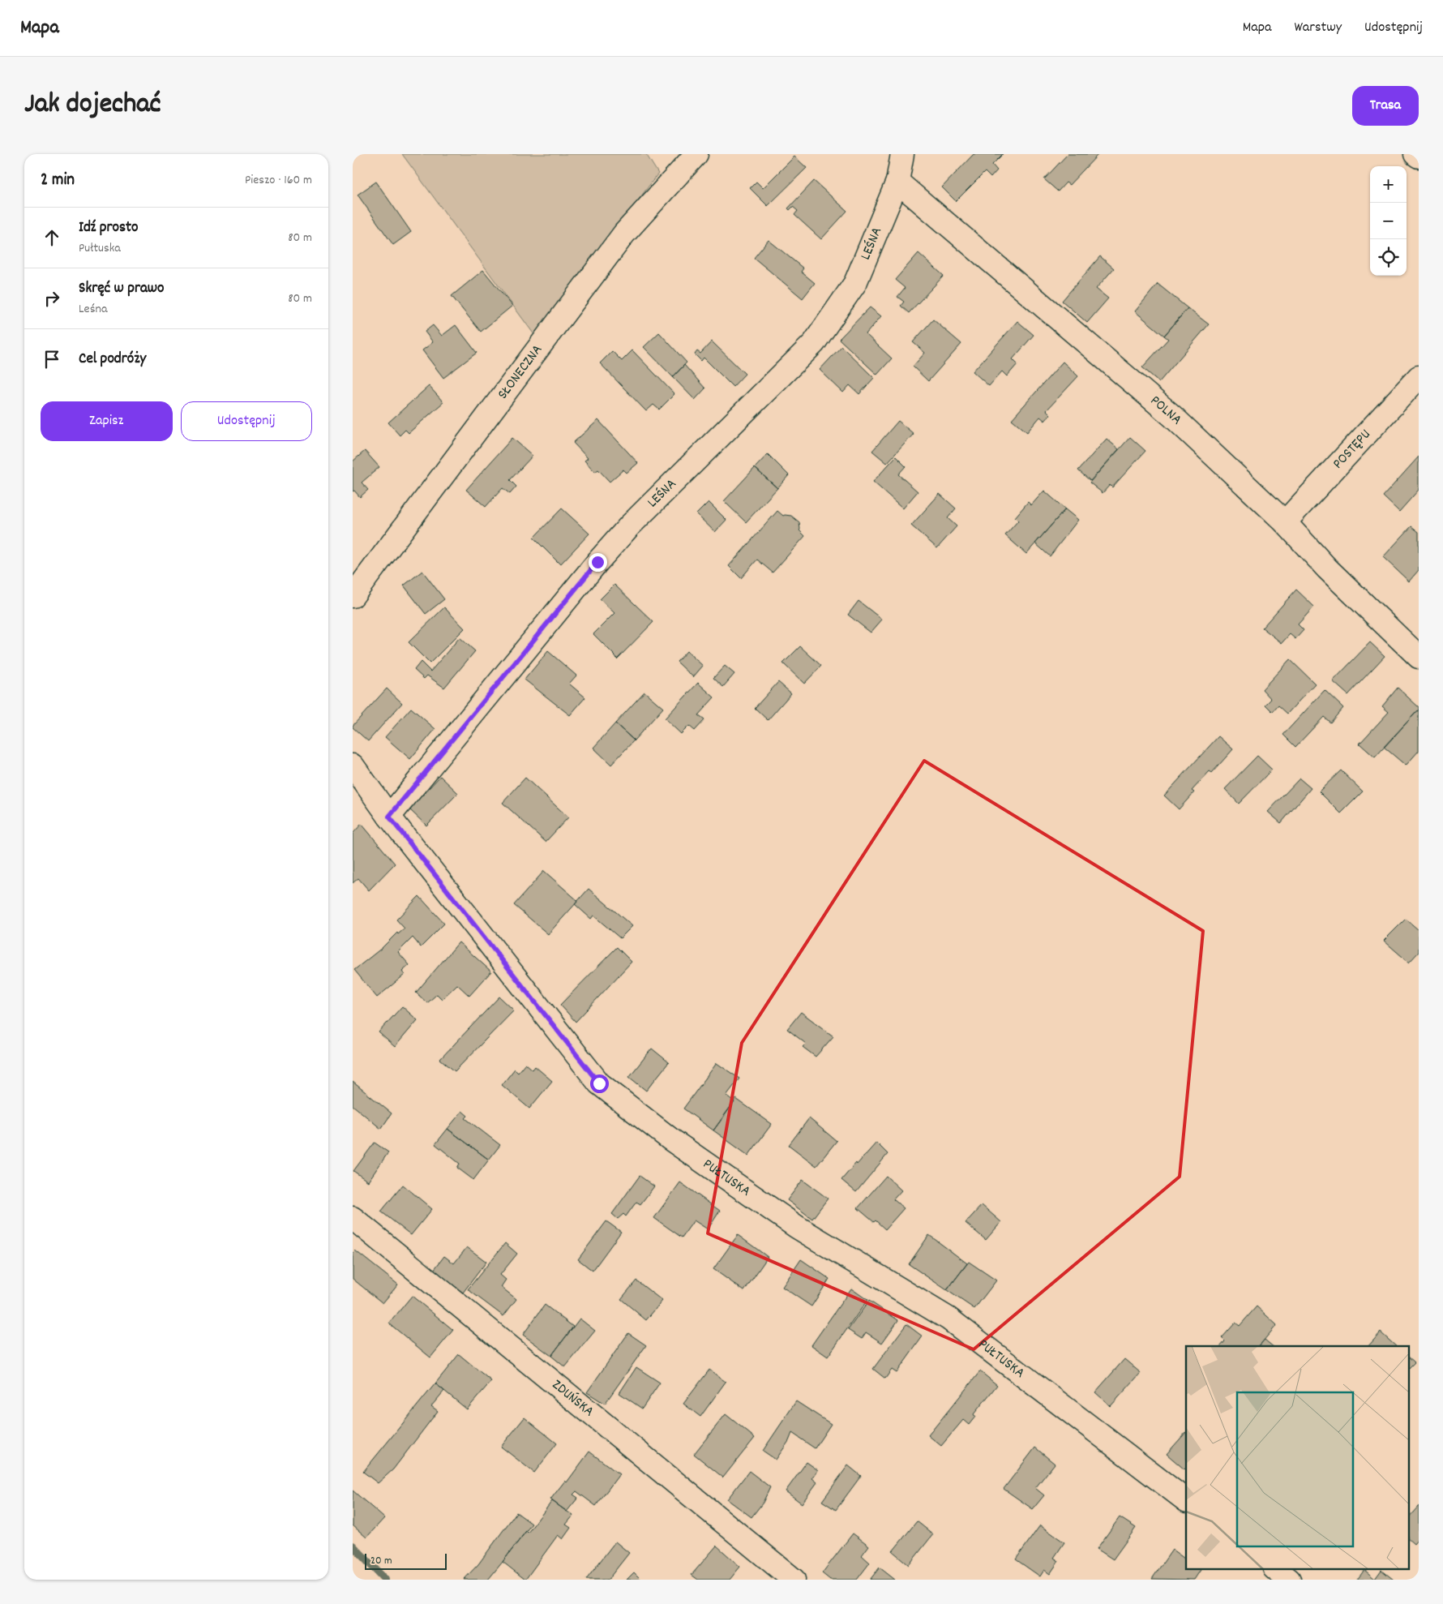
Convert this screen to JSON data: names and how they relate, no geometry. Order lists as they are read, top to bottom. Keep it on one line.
{"streets":{"street":["LEŚNA","SŁONECZNA","POLNA","POSTĘPU","PUŁTUSKA","ZDUŃSKA"]},"crossings":[["LEŚNA","POLNA"],["LEŚNA","PUŁTUSKA"],["POLNA","POSTĘPU"]],"scale_bar":"20 m","page":{"header":"Mapa","nav":["Mapa","Warstwy","Udostępnij"],"title":"Jak dojechać","buttons":["Trasa",["Zapisz","Udostępnij"]],"heading":["2 min","Pieszo · 160 m"],"map_buttons":["+","−"],"list":[["Idź prosto","Pułtuska","80 m"],["Skręć w prawo","Leśna","80 m"],"Cel podróży"],"scale":"20 m"}}
